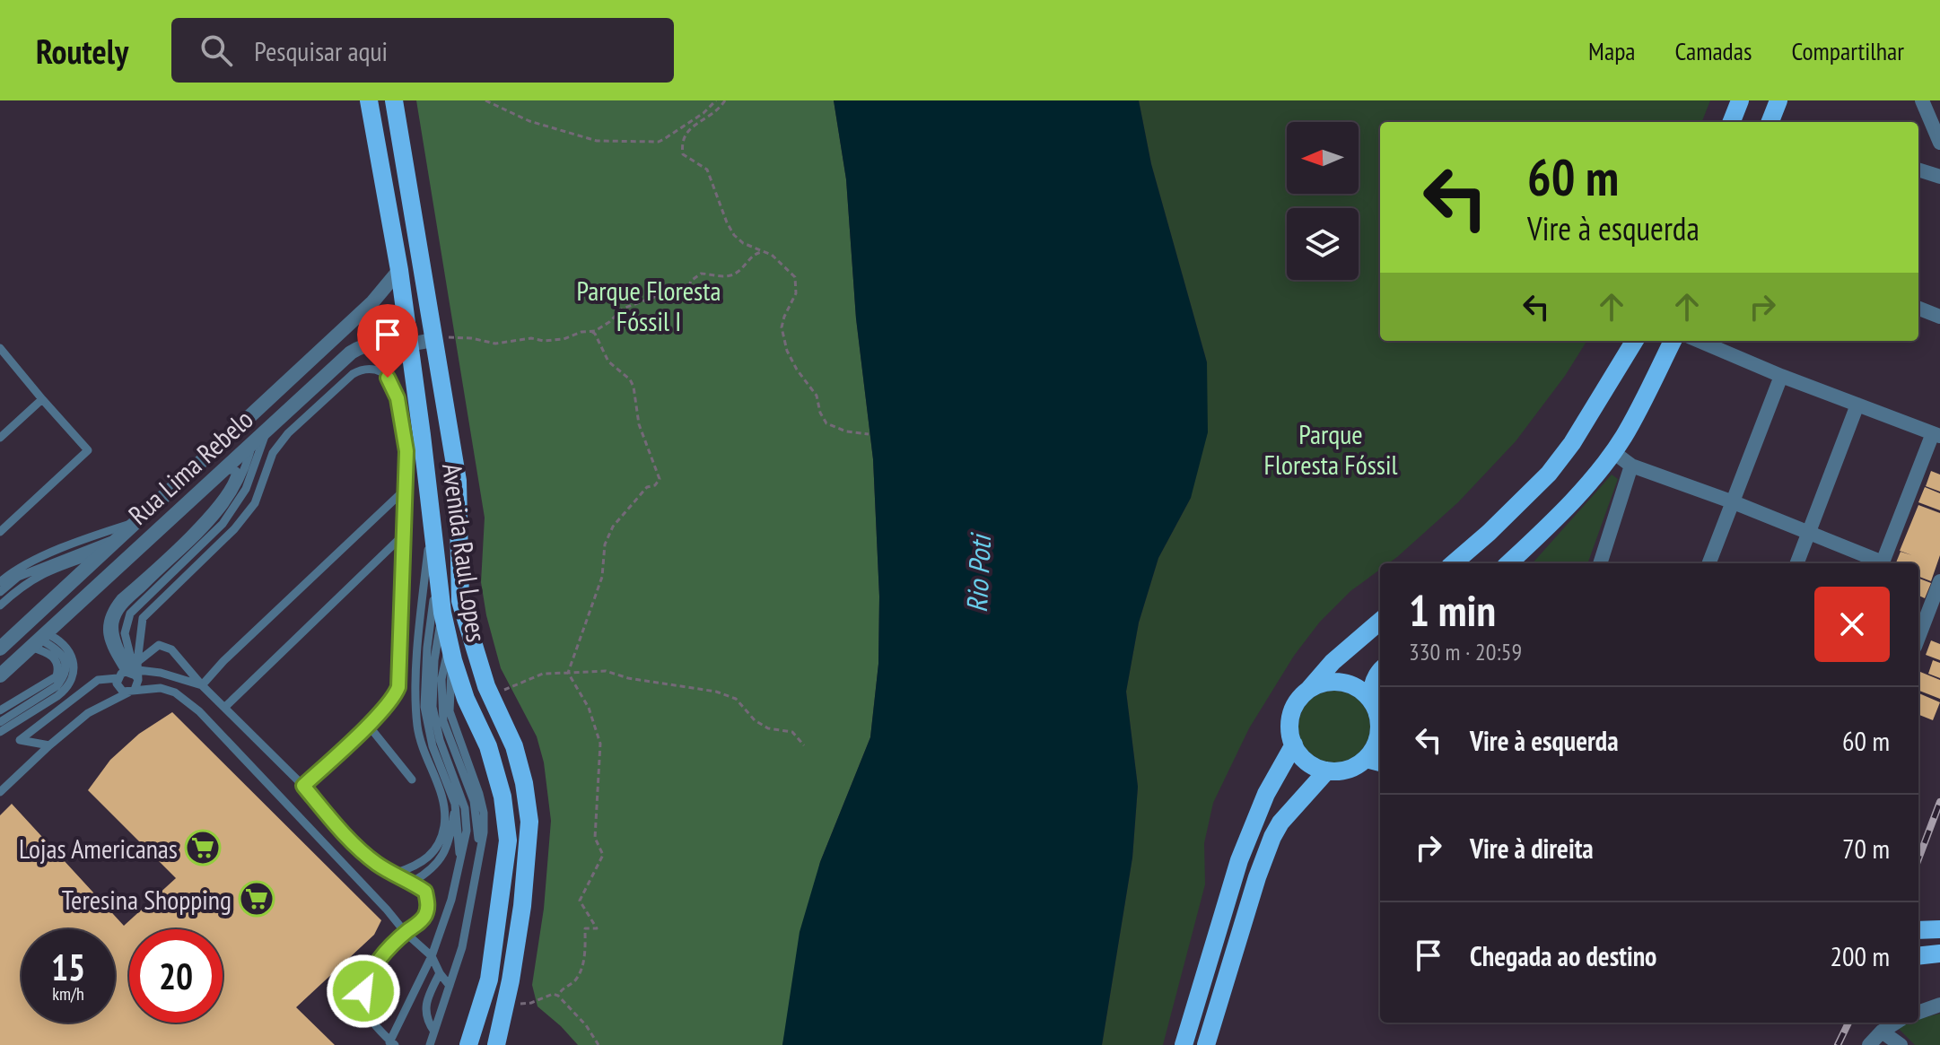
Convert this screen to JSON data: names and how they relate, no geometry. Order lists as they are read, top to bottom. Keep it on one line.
{"streets":{"main road":["Avenida Raul Lopes"],"street":["Rua Lima Rebelo"]},"crossings":[["Rua Lima Rebelo","Avenida Raul Lopes"]],"water":["Rio Poti"],"parks":["Parque Floresta Fóssil I","Parque Floresta Fóssil"],"places":{"supermarket":["Lojas Americanas","Teresina Shopping"]},"north":"left","page":{"header":"Routely","search":"Pesquisar aqui","nav":["Mapa","Camadas","Compartilhar"],"turn":["60 m","Vire à esquerda"],"heading":["1 min","330 m · 20:59"],"list":[{"name":"Vire à esquerda","value":"60 m"},{"name":"Vire à direita","value":"70 m"},{"name":"Chegada ao destino","value":"200 m"}],"speed":"15 km/h","limit":"20"}}
